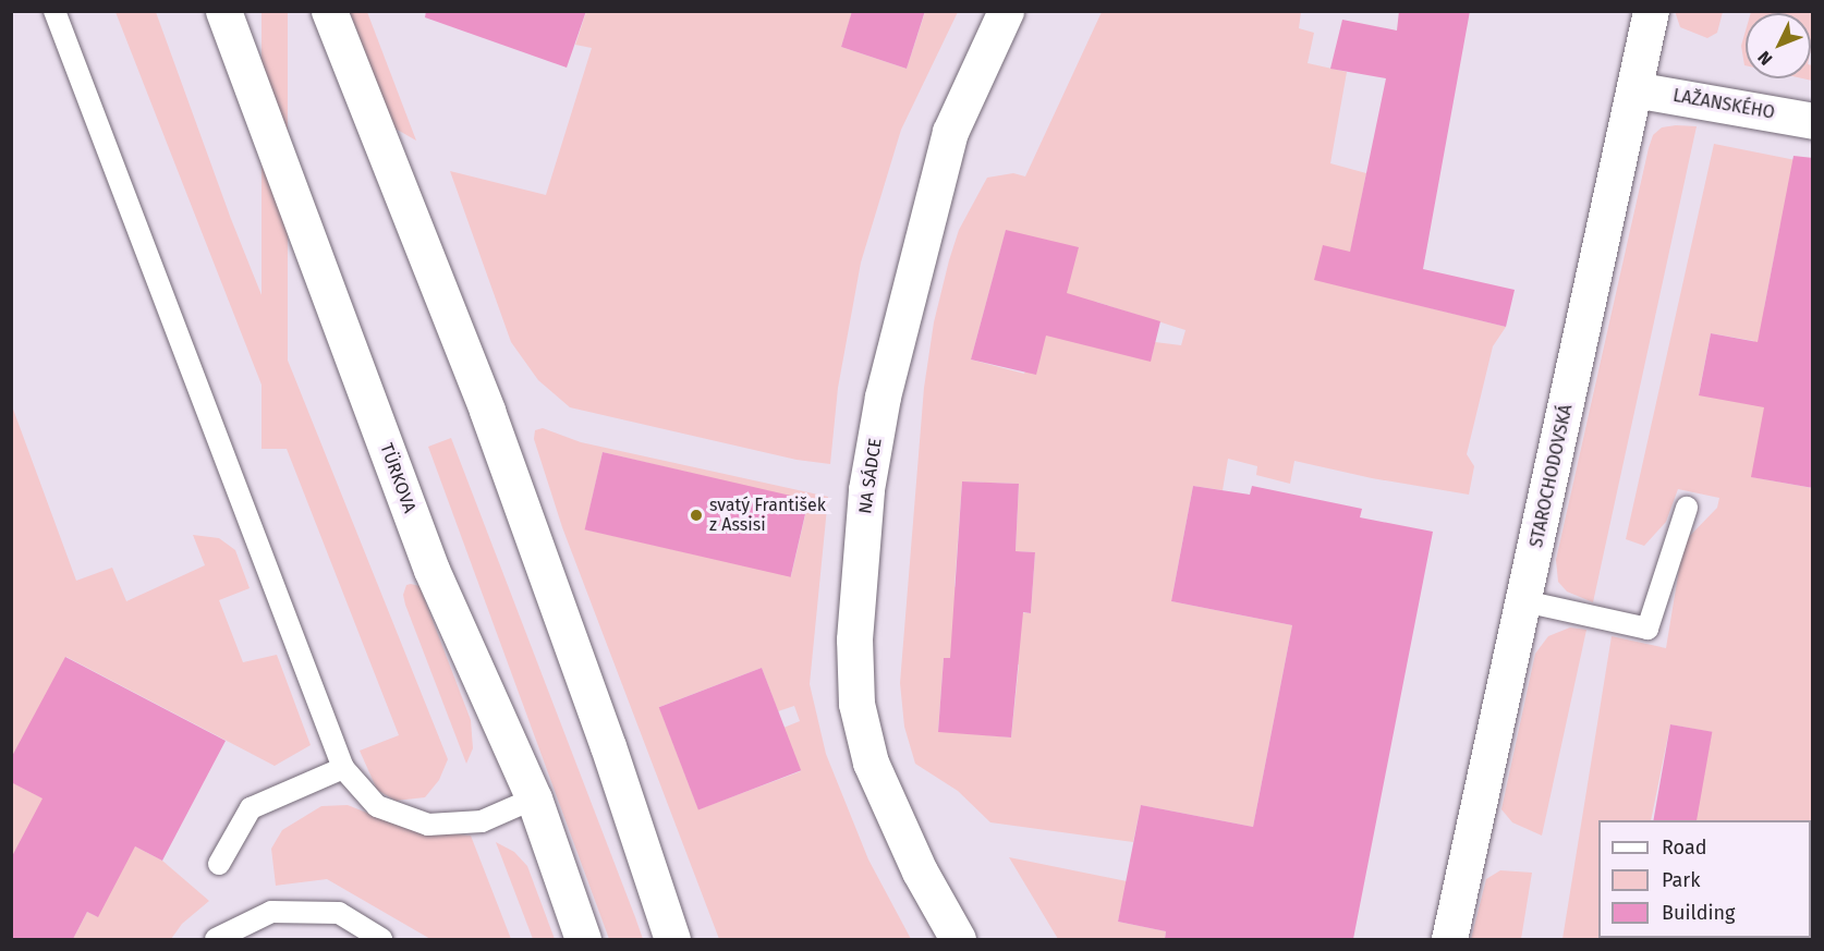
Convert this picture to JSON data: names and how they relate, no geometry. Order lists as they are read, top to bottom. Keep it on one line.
{"streets":{"street":["LAŽANSKÉHO","NA SÁDCE","STAROCHODOVSKÁ","TÜRKOVA"]},"crossings":[["LAŽANSKÉHO","STAROCHODOVSKÁ"]],"places":["svatý František z Assisi"],"legend":["Road","Park","Building"],"north":"bottom left"}
